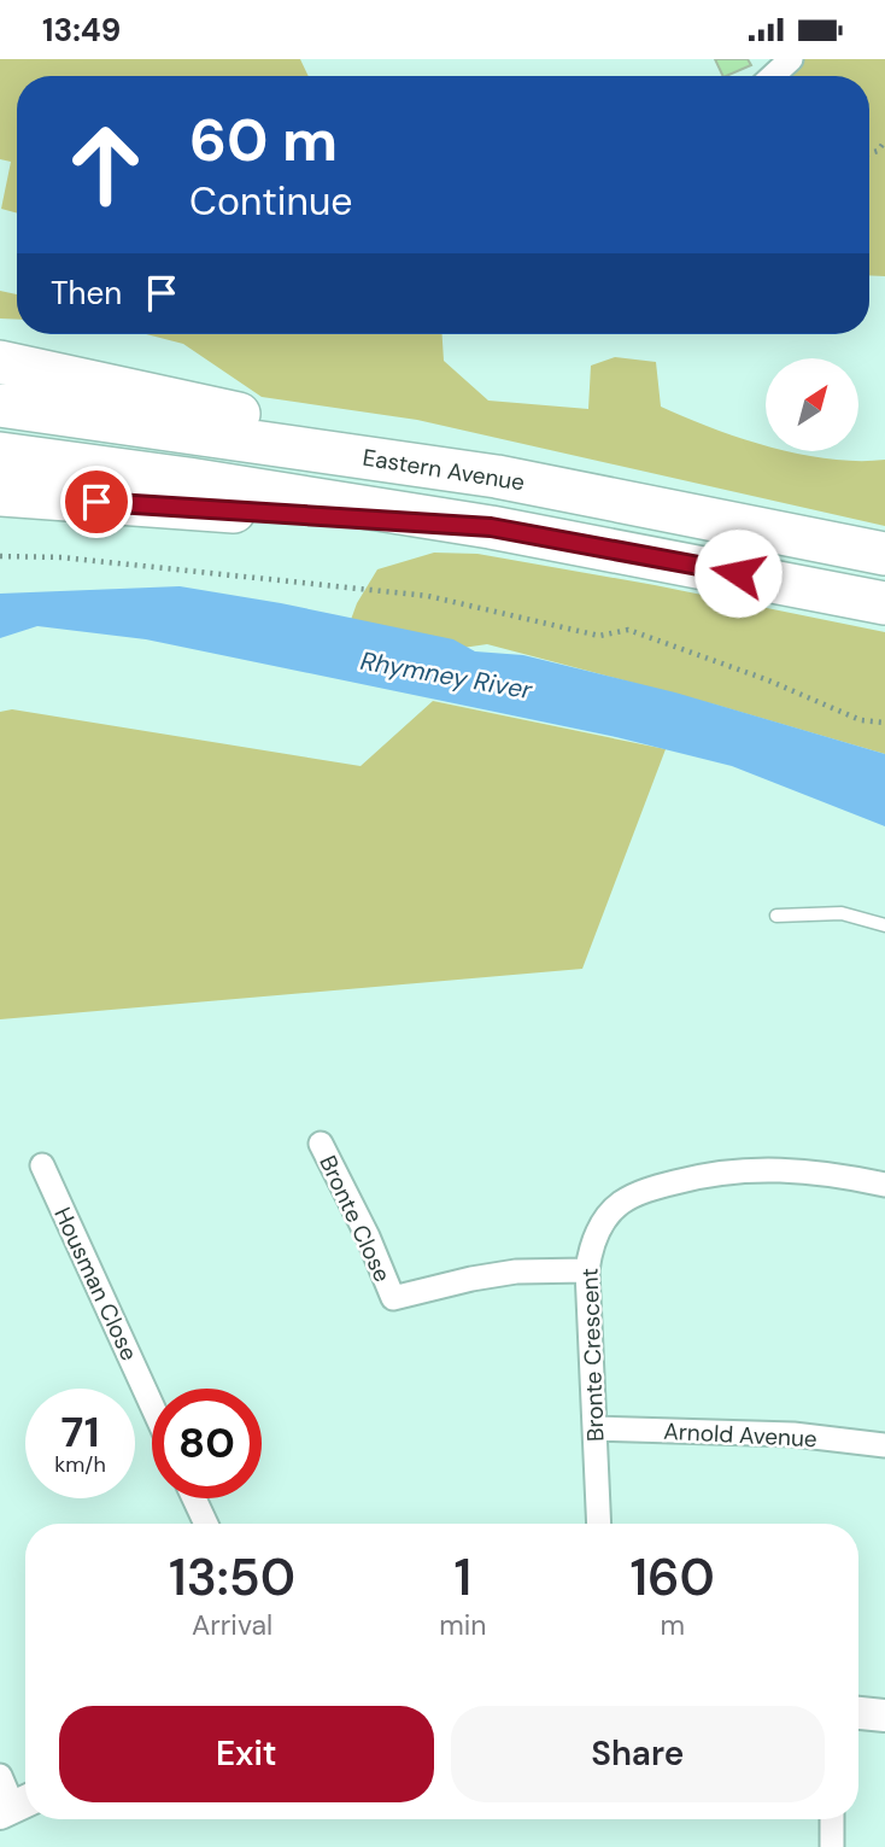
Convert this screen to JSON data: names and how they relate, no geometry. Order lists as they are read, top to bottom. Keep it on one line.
{"streets":{"highway":["Eastern Avenue"],"street":["Bronte Close","Housman Close","Bronte Crescent","Arnold Avenue"]},"crossings":[["Bronte Close","Bronte Crescent"],["Bronte Crescent","Arnold Avenue"]],"water":["Rhymney River"],"north":"top right","page":{"status":"13:49","turn":["60 m","Continue"],"then":"Then","speed":"71 km/h","limit":"80","eta":["13:50","Arrival","1","min","160","m"],"buttons":["Exit","Share"]}}
